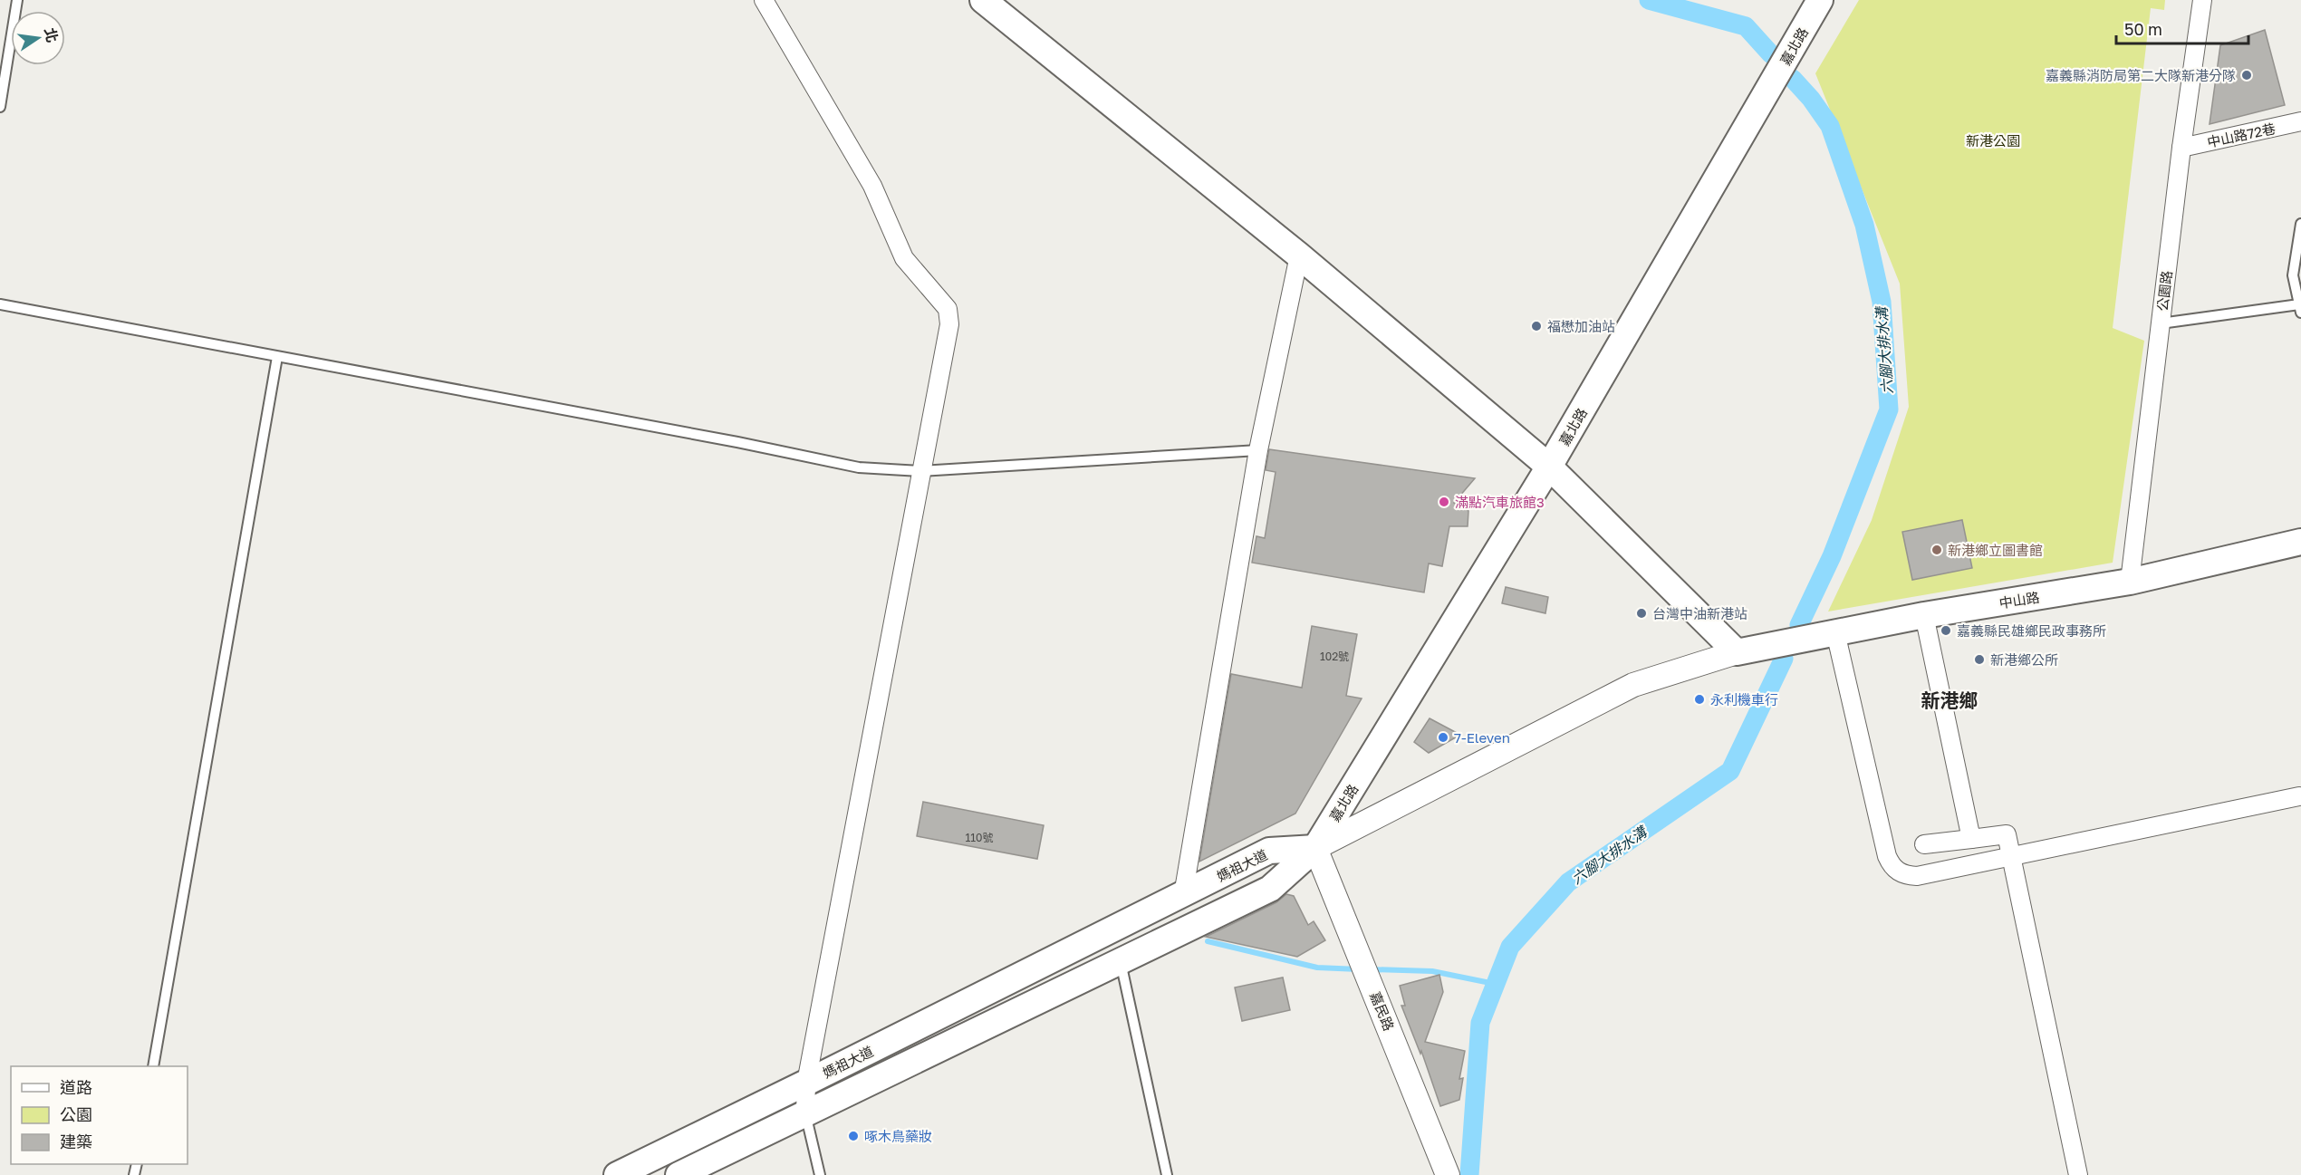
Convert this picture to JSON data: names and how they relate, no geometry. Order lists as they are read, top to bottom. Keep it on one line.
{"streets":{"main road":["嘉北路","中山路","媽祖大道"],"street":["中山路72巷","公園路","嘉民路"]},"crossings":[["嘉北路","媽祖大道"],["嘉北路","嘉民路"],["中山路72巷","公園路"],["公園路","中山路"],["媽祖大道","嘉民路"]],"districts":["新港鄉"],"water":["六腳大排水溝"],"parks":["新港公園"],"places":["嘉義縣消防局第二大隊新港分隊","福懋加油站","滿點汽車旅館3","新港鄉立圖書館","台灣中油新港站","嘉義縣民雄鄉民政事務所","新港鄉公所","永利機車行","7-Eleven","啄木鳥藥妝"],"house_numbers":["102號","110號"],"legend":["道路","公園","建築"],"scale_bar":"50 m","north":"right"}
